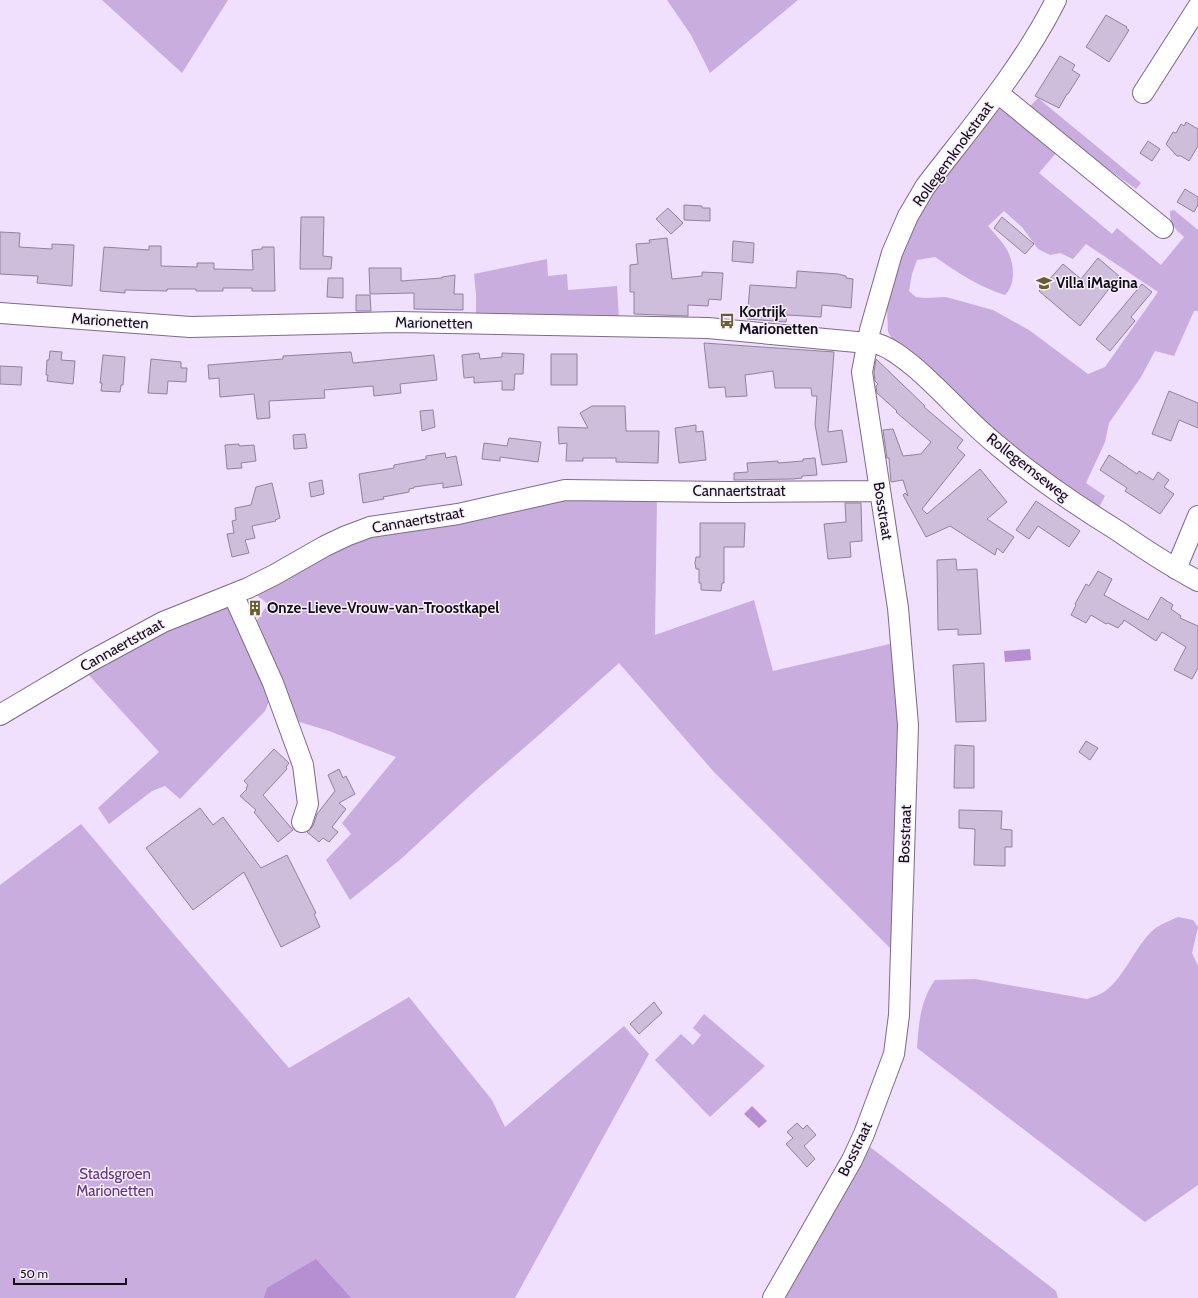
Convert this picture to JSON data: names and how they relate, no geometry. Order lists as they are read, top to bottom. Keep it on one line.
{"streets":{"street":["Rollegemknokstraat","Marionetten","Rollegemseweg","Cannaertstraat","Bosstraat"]},"crossings":[["Rollegemknokstraat","Marionetten"],["Rollegemknokstraat","Rollegemseweg"],["Rollegemknokstraat","Bosstraat"],["Marionetten","Rollegemseweg"],["Marionetten","Bosstraat"],["Rollegemseweg","Bosstraat"],["Cannaertstraat","Bosstraat"]],"parks":["Stadsgroen Marionetten"],"places":{"school or university":["Vil!a iMagina"],"bus stop":["Kortrijk Marionetten"],"building":["Onze-Lieve-Vrouw-van-Troostkapel"]},"scale_bar":"50 m"}
